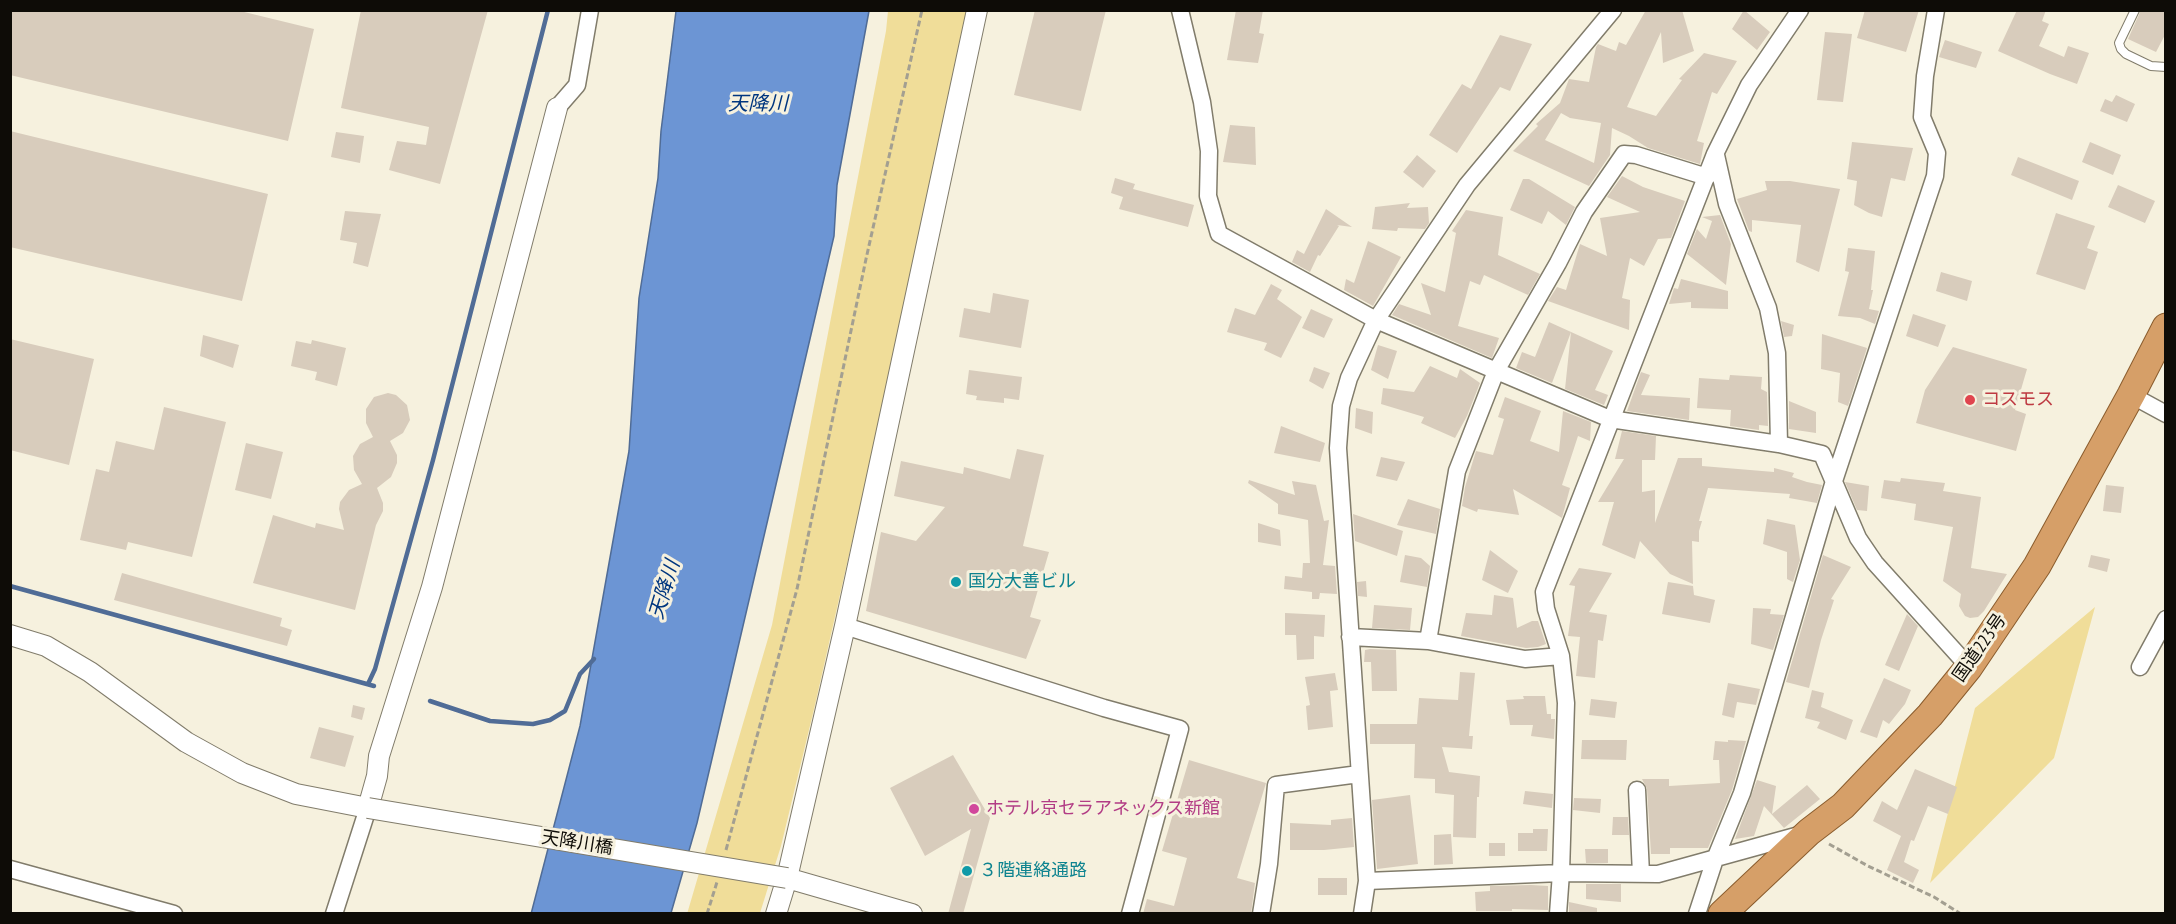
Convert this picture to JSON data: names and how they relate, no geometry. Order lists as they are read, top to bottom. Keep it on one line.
{"streets":{"highway":["国道223号"],"street":["天降川橋"]},"water":["天降川"],"places":["コスモス","国分大善ビル","ホテル京セラアネックス新館","３階連絡通路"]}
